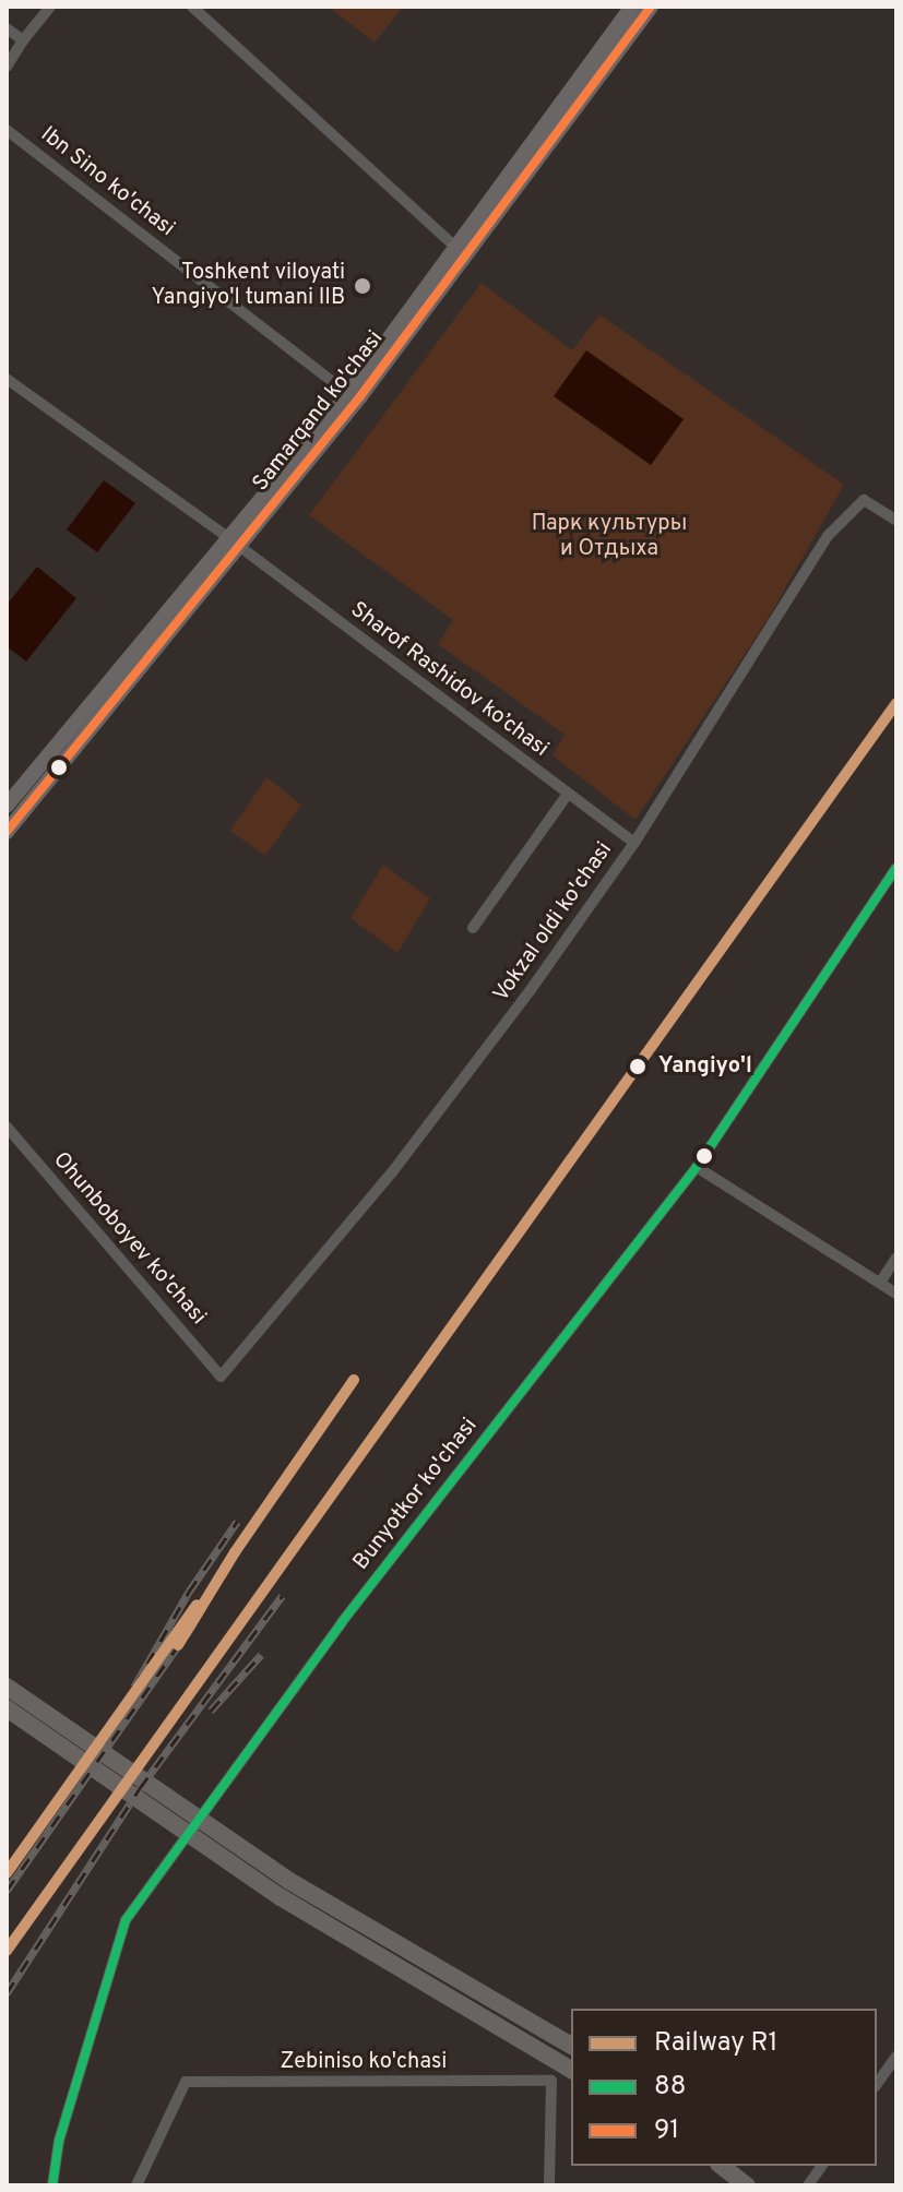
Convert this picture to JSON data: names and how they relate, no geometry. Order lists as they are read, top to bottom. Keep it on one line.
{"streets":{"main road":["Samarqand ko'chasi"],"street":["Ibn Sino ko'chasi","Sharof Rashidov ko’chasi","Vokzal oldi ko'chasi","Ohunboboyev ko'chasi","Bunyotkor ko'chasi","Zebiniso ko'chasi"]},"crossings":[["Ibn Sino ko'chasi","Samarqand ko'chasi"],["Samarqand ko'chasi","Sharof Rashidov ko’chasi"],["Sharof Rashidov ko’chasi","Vokzal oldi ko'chasi"],["Vokzal oldi ko'chasi","Ohunboboyev ko'chasi"]],"parks":["Парк культуры и Отдыха"],"places":["Toshkent viloyati Yangiyo'l tumani IIB","Yangiyo'l"],"lines":["transit line 91","rail line R1","transit line 88"],"legend":["Railway R1","88","91"]}
